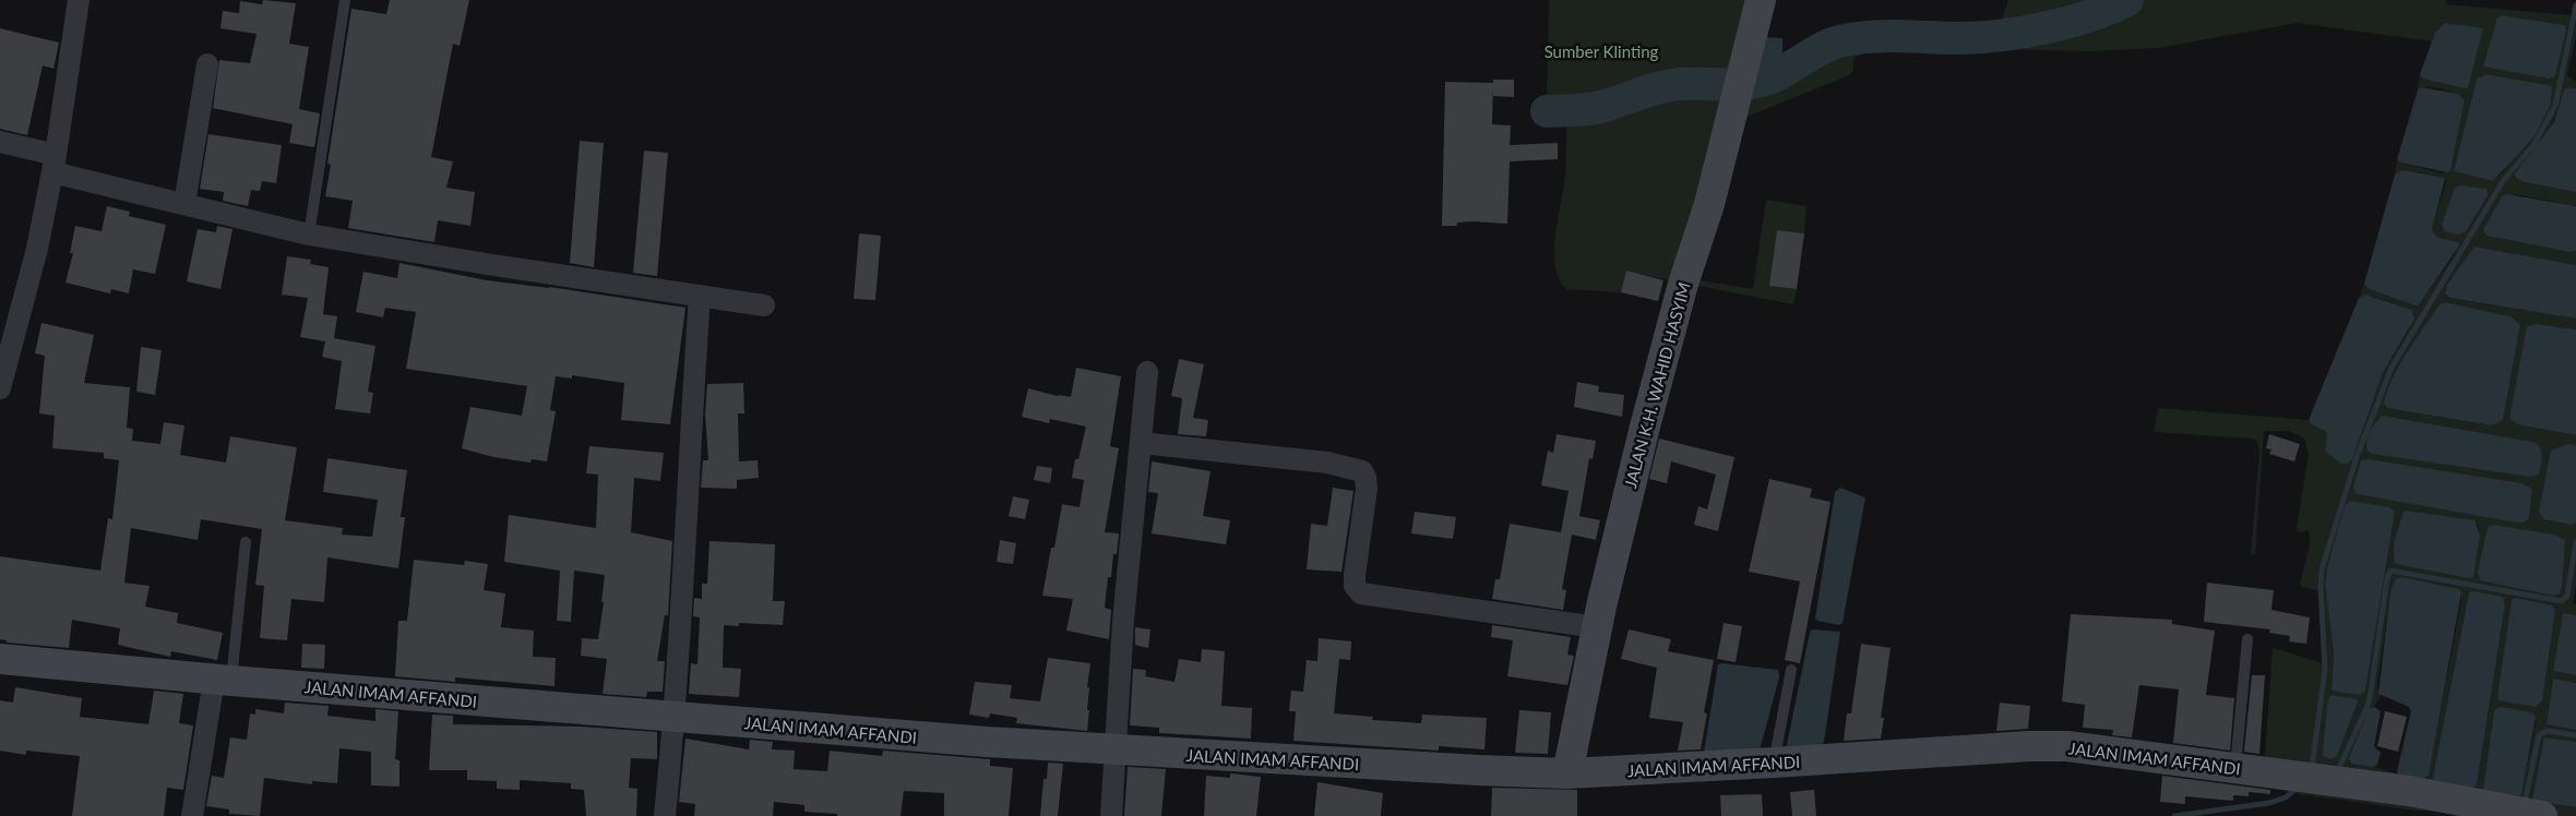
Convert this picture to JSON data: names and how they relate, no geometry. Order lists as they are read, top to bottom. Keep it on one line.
{"streets":{"street":["JALAN K.H. WAHID HASYIM","JALAN IMAM AFFANDI"]},"crossings":[["JALAN K.H. WAHID HASYIM","JALAN IMAM AFFANDI"]],"parks":["Sumber Klinting"]}
